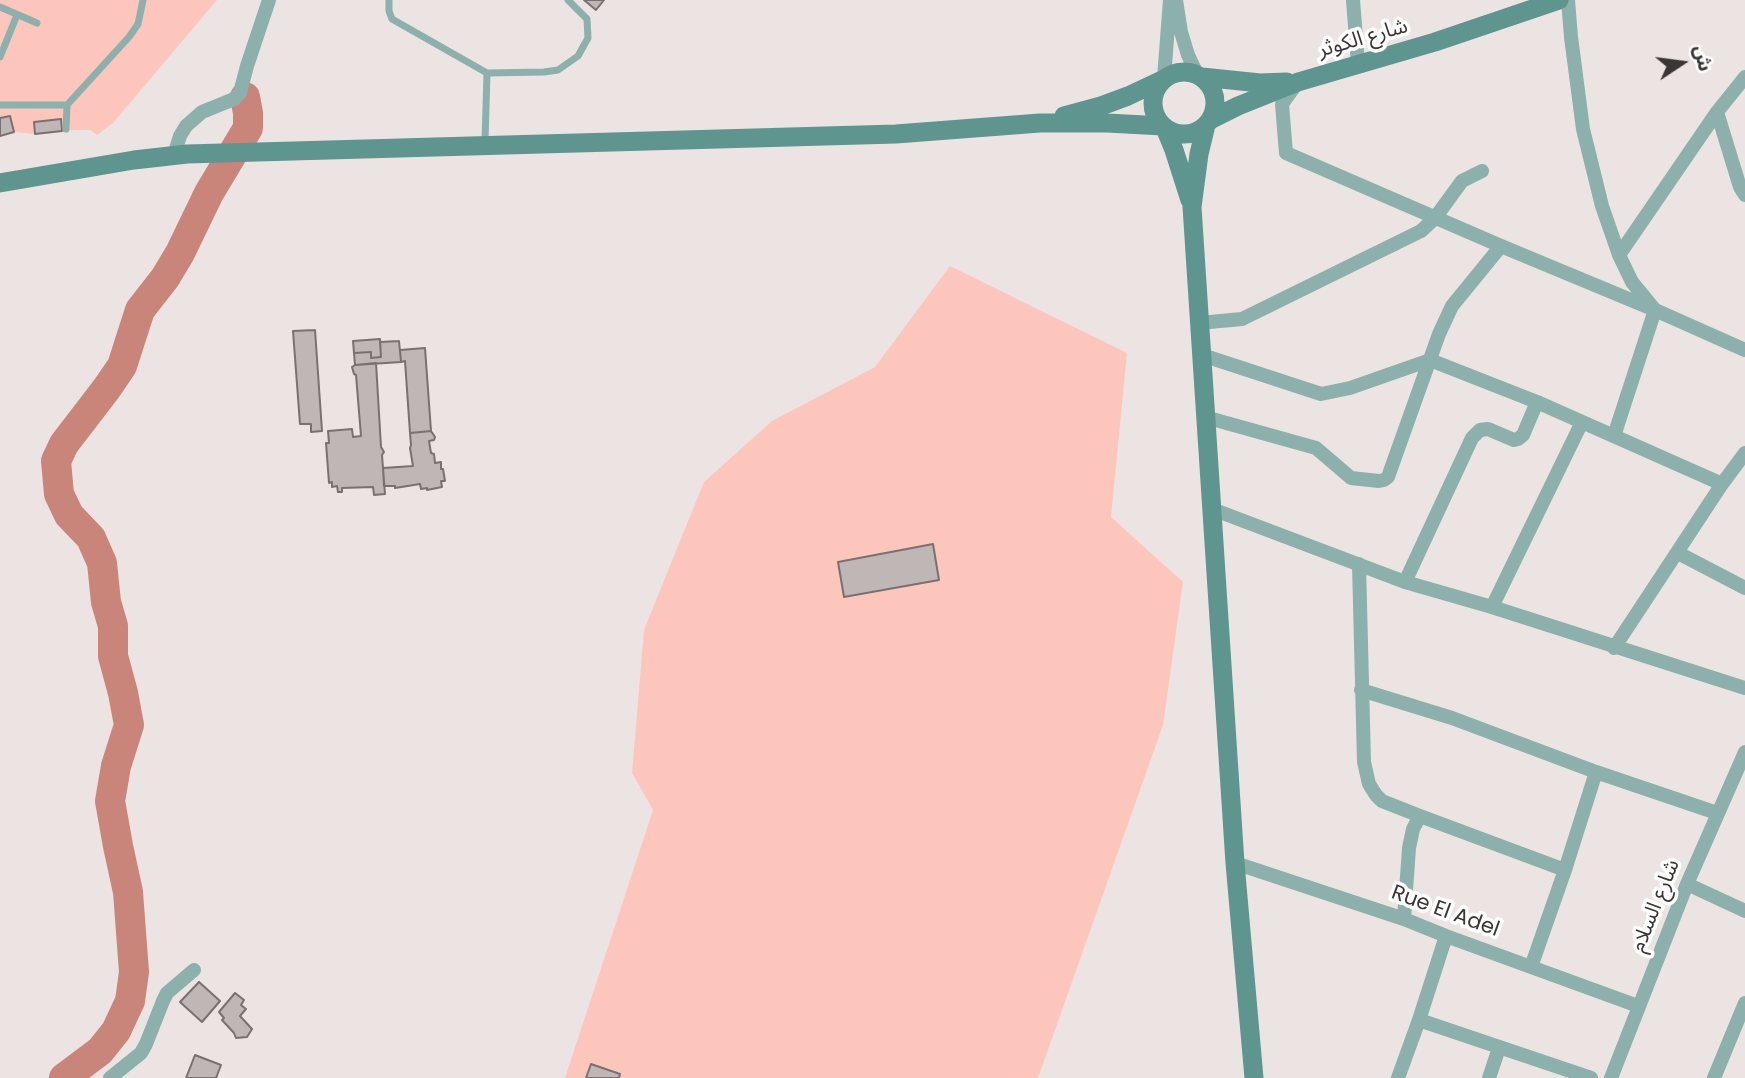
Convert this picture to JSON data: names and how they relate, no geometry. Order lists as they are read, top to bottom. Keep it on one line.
{"streets":{"main road":["شارع الكوثر"],"street":["شارع السلام","Rue El Adel"]},"crossings":[["شارع السلام","Rue El Adel"]],"north":"right"}
